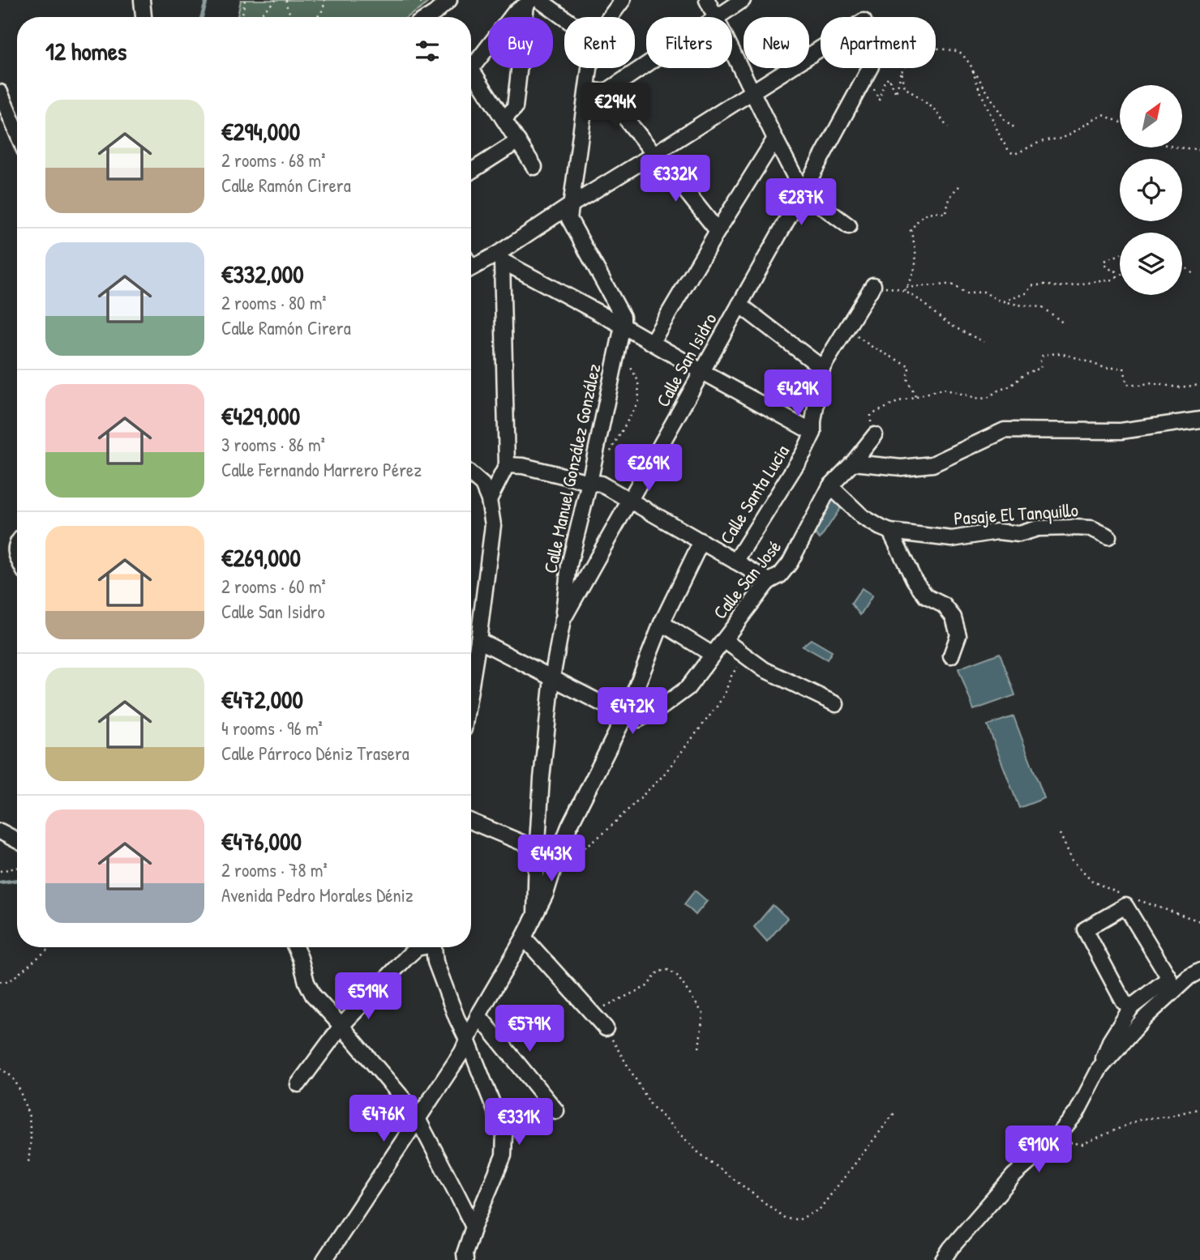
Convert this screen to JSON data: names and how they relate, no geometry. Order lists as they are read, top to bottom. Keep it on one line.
{"streets":{"street":["Calle San Isidro","Calle Manuel González González","Calle Santa Lucia","Pasaje El Tanquillo","Calle San José"]},"crossings":[["Calle San Isidro","Calle Manuel González González"],["Pasaje El Tanquillo","Calle San José"]],"north":"top right","page":{"chip":["Buy","Rent","Filters","New","Apartment"],"heading":"12 homes","price":["€294K","€332K","€287K","€429K","€269K","€472K","€443K","€519K","€579K","€476K","€331K","€910K"],"list":[{"name":"€294,000","note":"2 rooms · 68 m² · Calle Ramón Cirera"},{"name":"€332,000","note":"2 rooms · 80 m² · Calle Ramón Cirera"},{"name":"€429,000","note":"3 rooms · 86 m² · Calle Fernando Marrero Pérez"},{"name":"€269,000","note":"2 rooms · 60 m² · Calle San Isidro"},{"name":"€472,000","note":"4 rooms · 96 m² · Calle Párroco Déniz Trasera"},{"name":"€476,000","note":"2 rooms · 78 m² · Avenida Pedro Morales Déniz"}]}}
